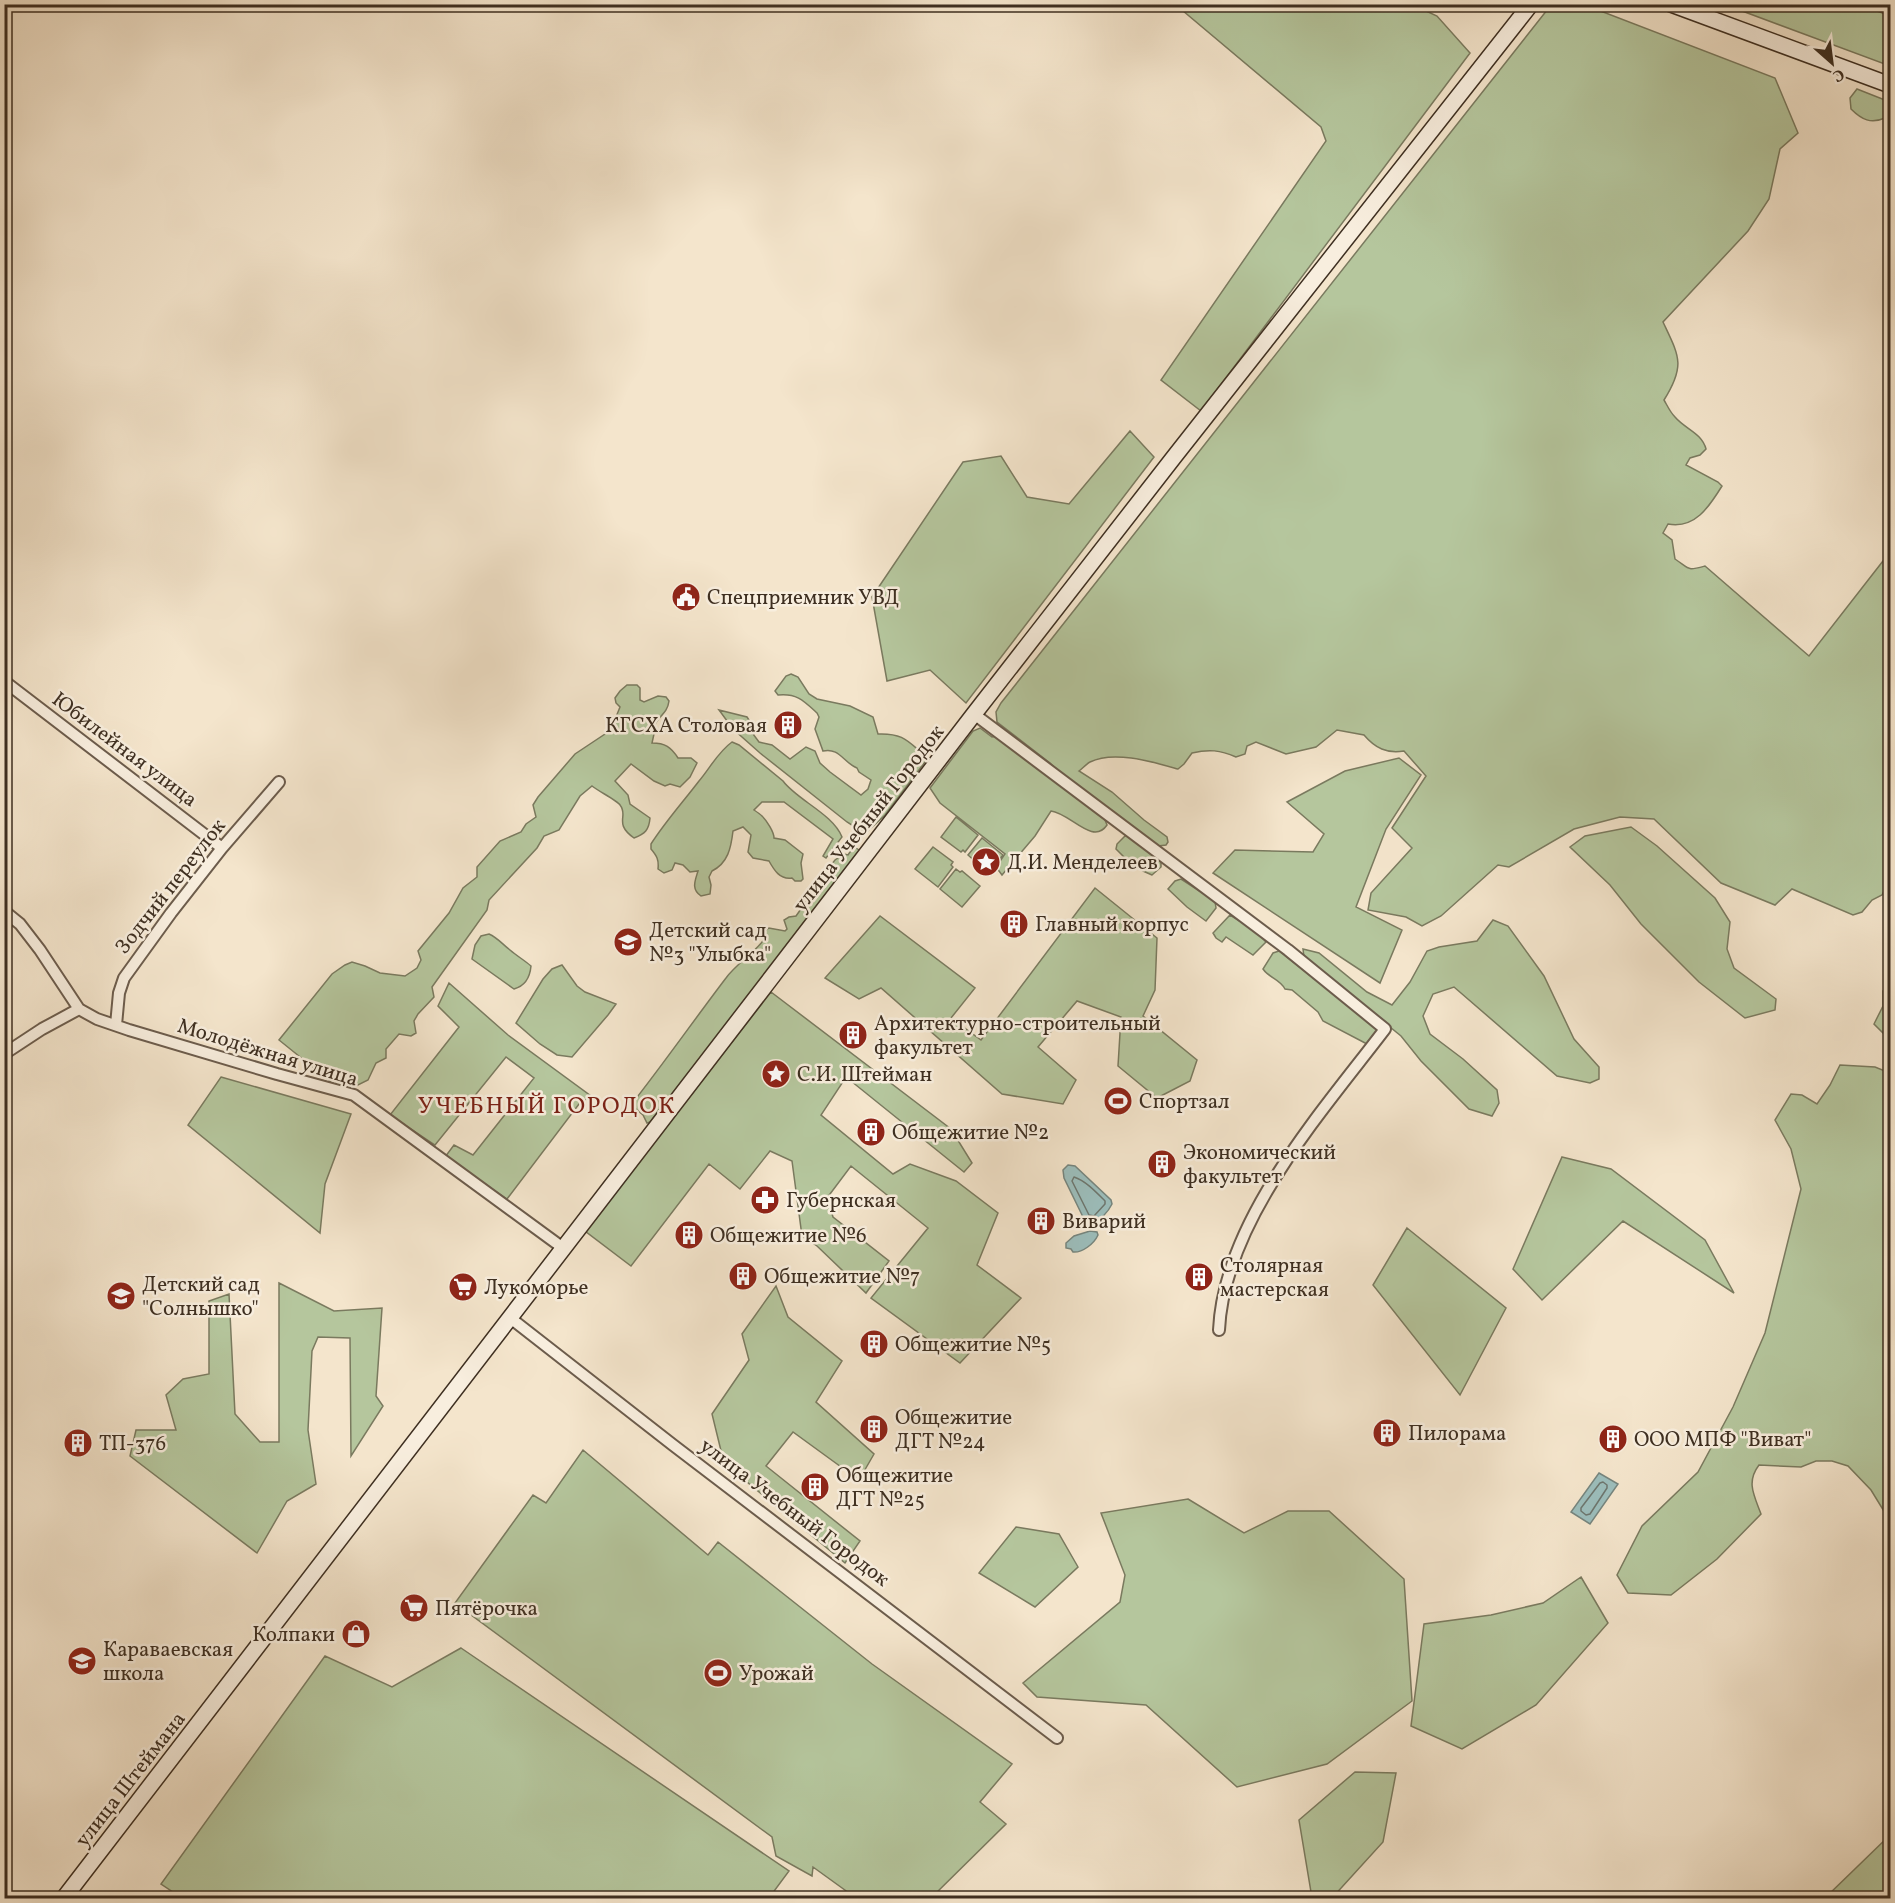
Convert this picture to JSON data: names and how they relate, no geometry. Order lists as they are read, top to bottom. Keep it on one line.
{"streets":{"street":["Юбилейная улица","улица Учебный Городок","Зодчий переулок","Молодёжная улица","улица Штеймана"]},"crossings":[["Юбилейная улица","Зодчий переулок"],["улица Учебный Городок","Молодёжная улица"],["улица Учебный Городок","улица Штеймана"],["Зодчий переулок","Молодёжная улица"]],"districts":["УЧЕБНЫЙ ГОРОДОК"],"places":{"public building":["Спецприемник УВД"],"building":["КГСХА Столовая","Главный корпус","Архитектурно-строительный факультет","Общежитие №2","Экономический факультет","Виварий","Общежитие №6","Общежитие №7","Столярная мастерская","Общежитие №5","Общежитие ДГТ №24","Пилорама","ООО МПФ \"Виват\"","ТП-376","Общежитие ДГТ №25"],"place":["Д.И. Менделеев","С.И. Штейман"],"school or university":["Детский сад №3 \"Улыбка\"","Детский сад \"Солнышко\"","Караваевская школа"],"sports":["Спортзал","Урожай"],"pharmacy":["Губернская"],"supermarket":["Лукоморье","Пятёрочка"],"shop":["Колпаки"]},"north":"bottom right"}
